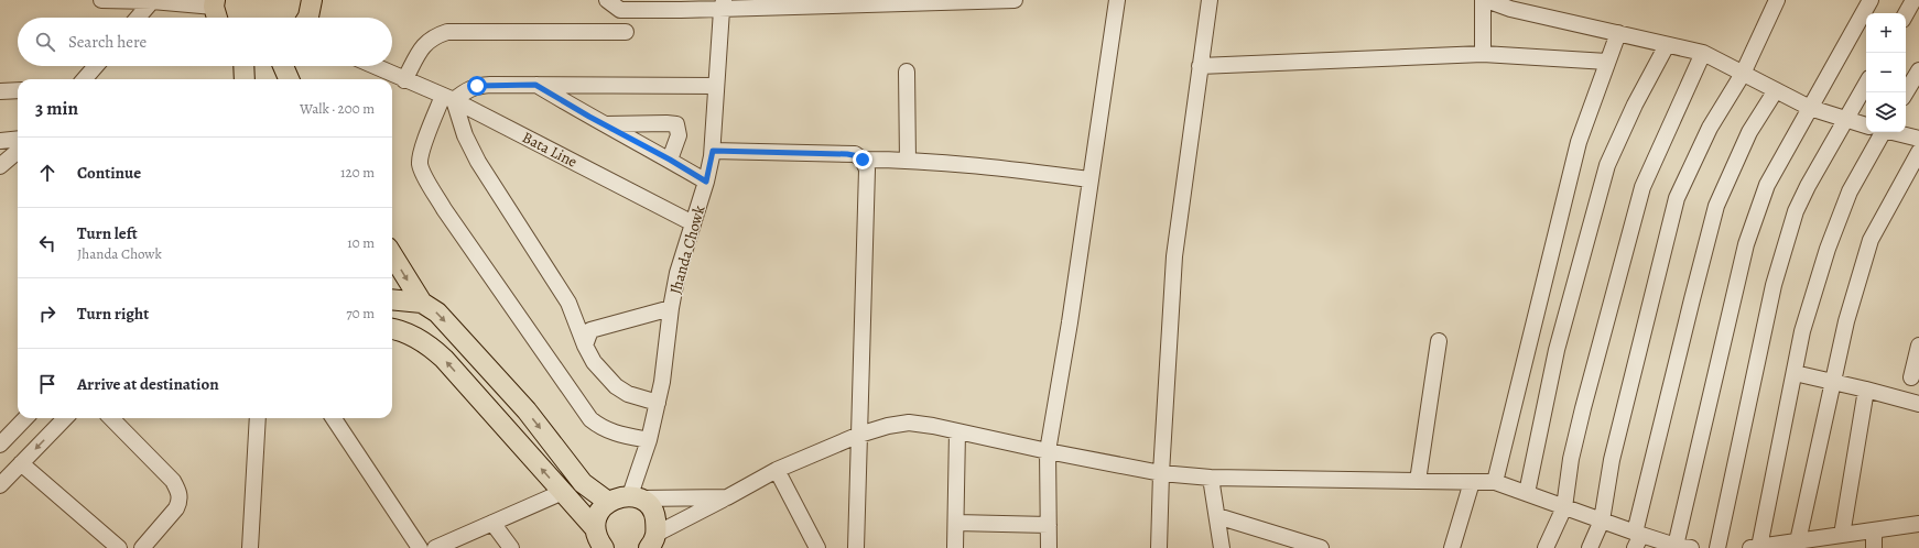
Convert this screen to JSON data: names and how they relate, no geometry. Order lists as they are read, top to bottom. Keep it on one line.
{"streets":{"street":["Bata Line","Jhanda Chowk"]},"crossings":[["Bata Line","Jhanda Chowk"]],"page":{"map_buttons":["+","−"],"search":"Search here","heading":["3 min","Walk · 200 m"],"list":[["Continue","120 m"],["Turn left","Jhanda Chowk","10 m"],["Turn right","70 m"],"Arrive at destination"]}}
